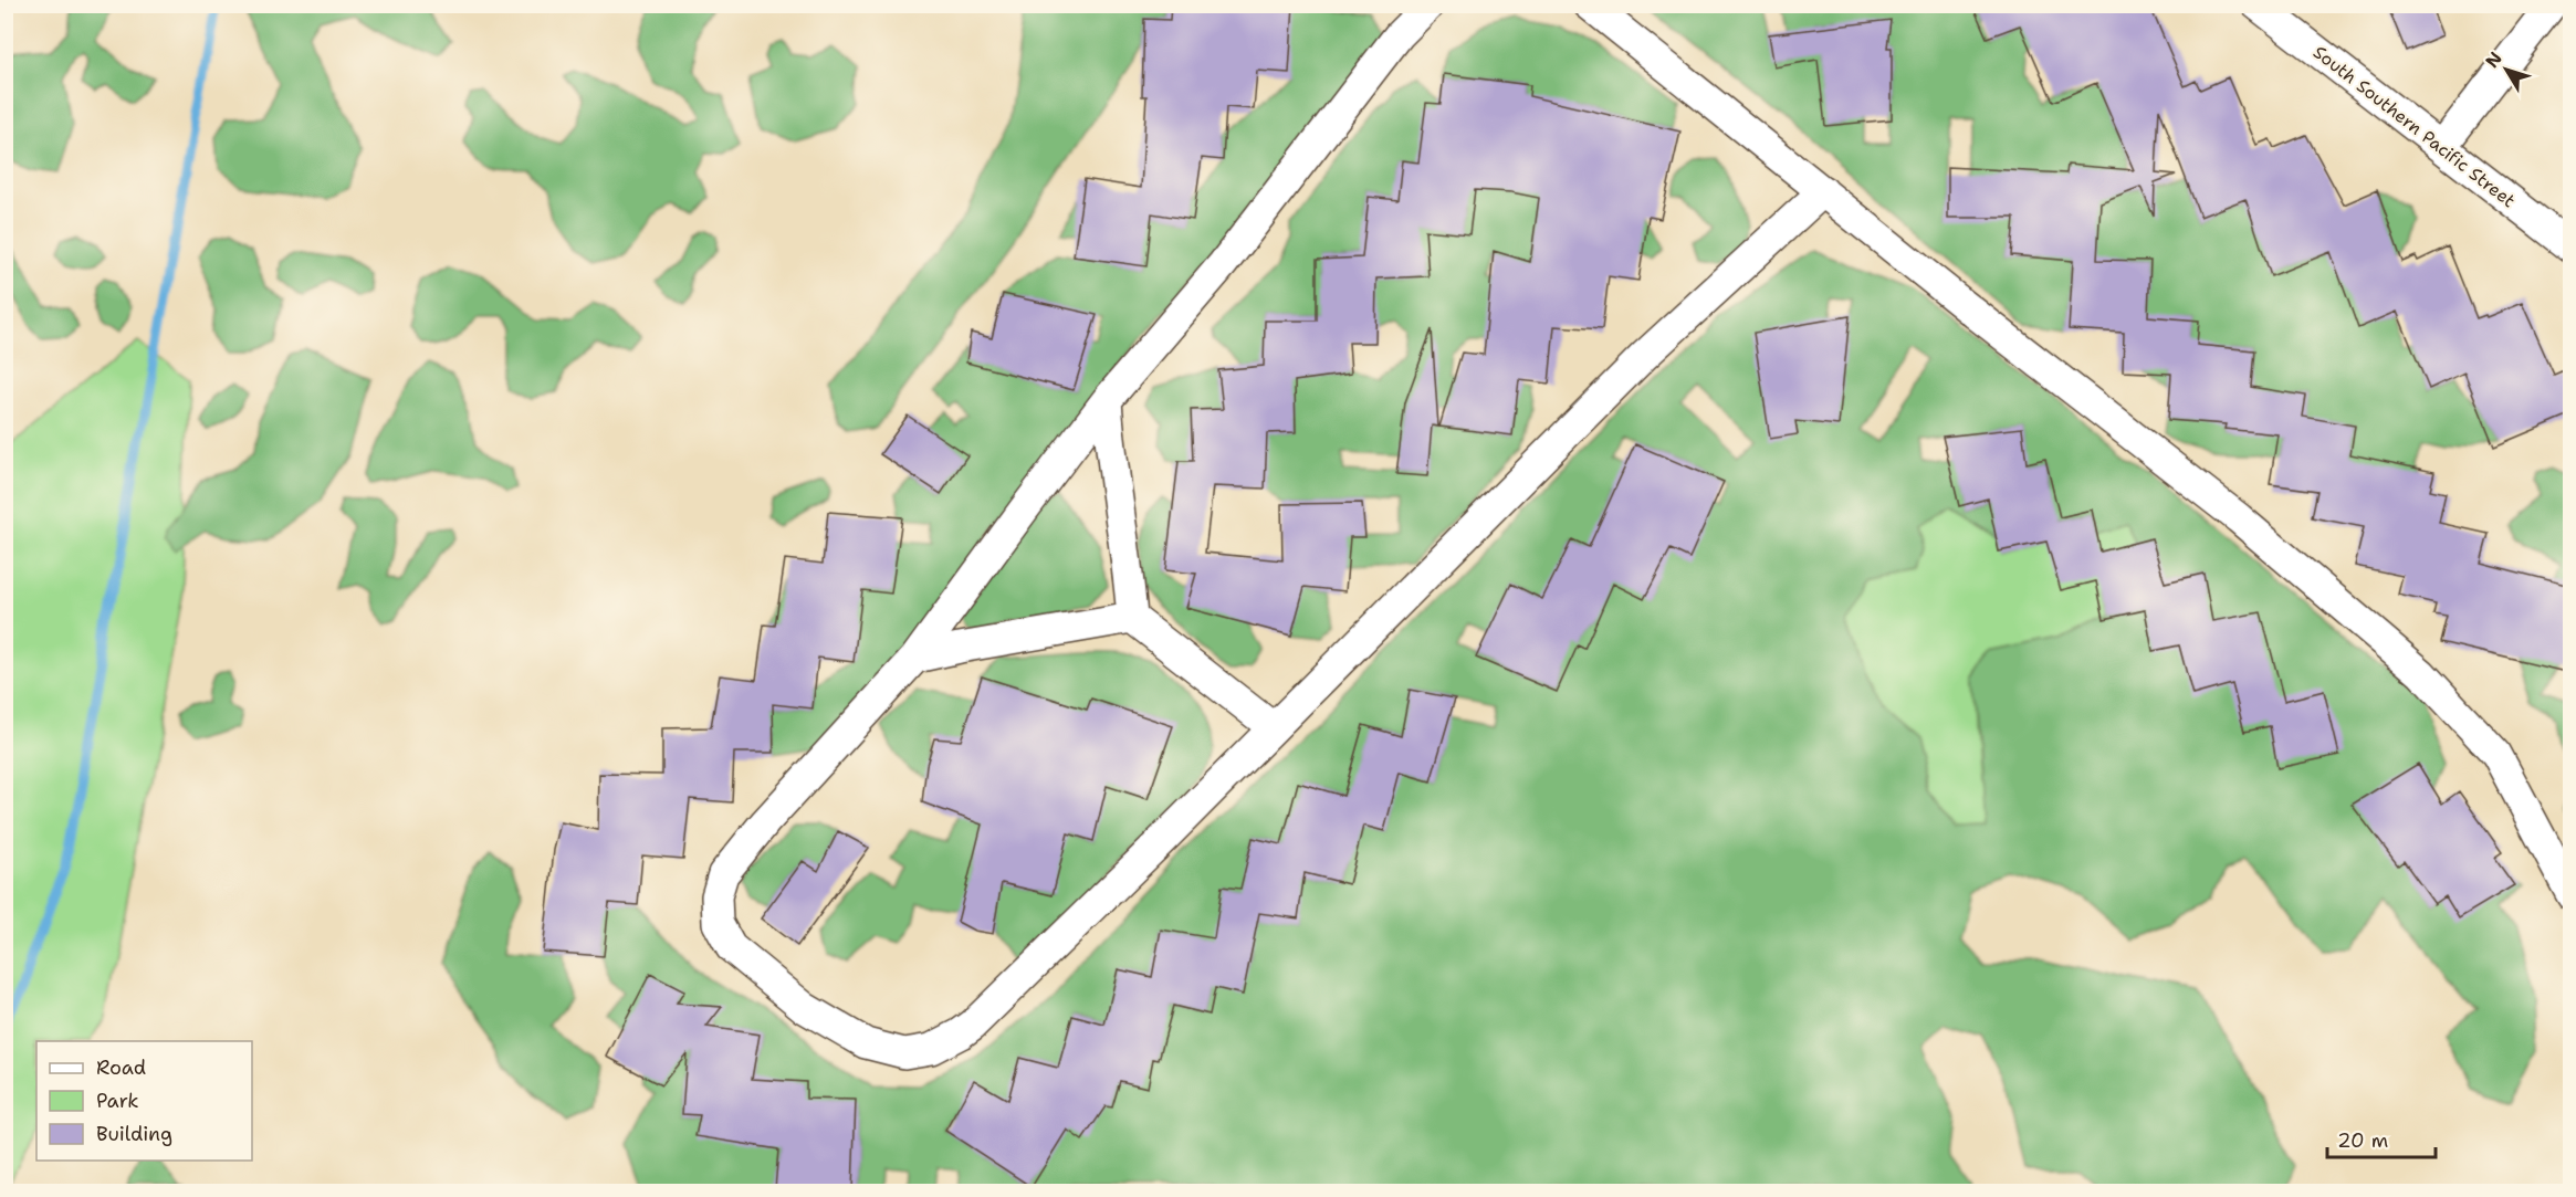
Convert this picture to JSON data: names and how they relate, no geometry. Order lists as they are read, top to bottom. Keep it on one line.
{"streets":{"street":["South Southern Pacific Street"]},"legend":["Road","Park","Building"],"scale_bar":"20 m","north":"top left"}
